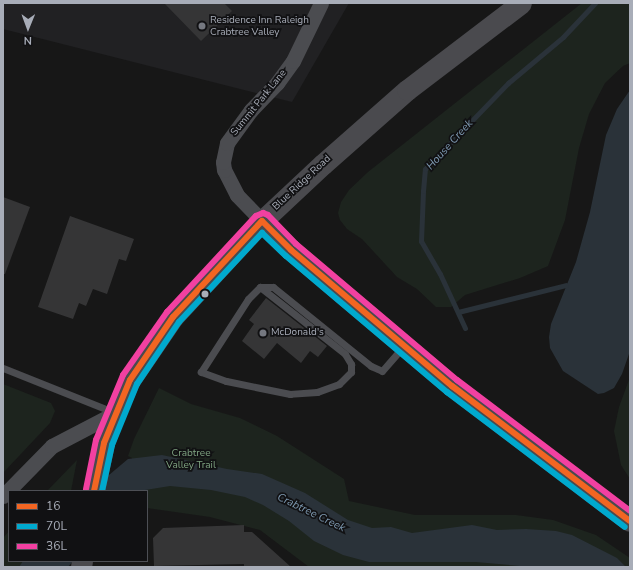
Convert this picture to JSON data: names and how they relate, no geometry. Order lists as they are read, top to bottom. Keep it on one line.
{"streets":{"main road":["Blue Ridge Road"],"street":["Summit Park Lane"]},"crossings":[["Summit Park Lane","Blue Ridge Road"]],"water":["House Creek","Crabtree Creek"],"parks":["Crabtree Valley Trail"],"places":["Residence Inn Raleigh Crabtree Valley","McDonald's"],"lines":["transit line 36L","transit line 16","transit line 70L"],"legend":["16","70L","36L"],"north":"bottom"}
